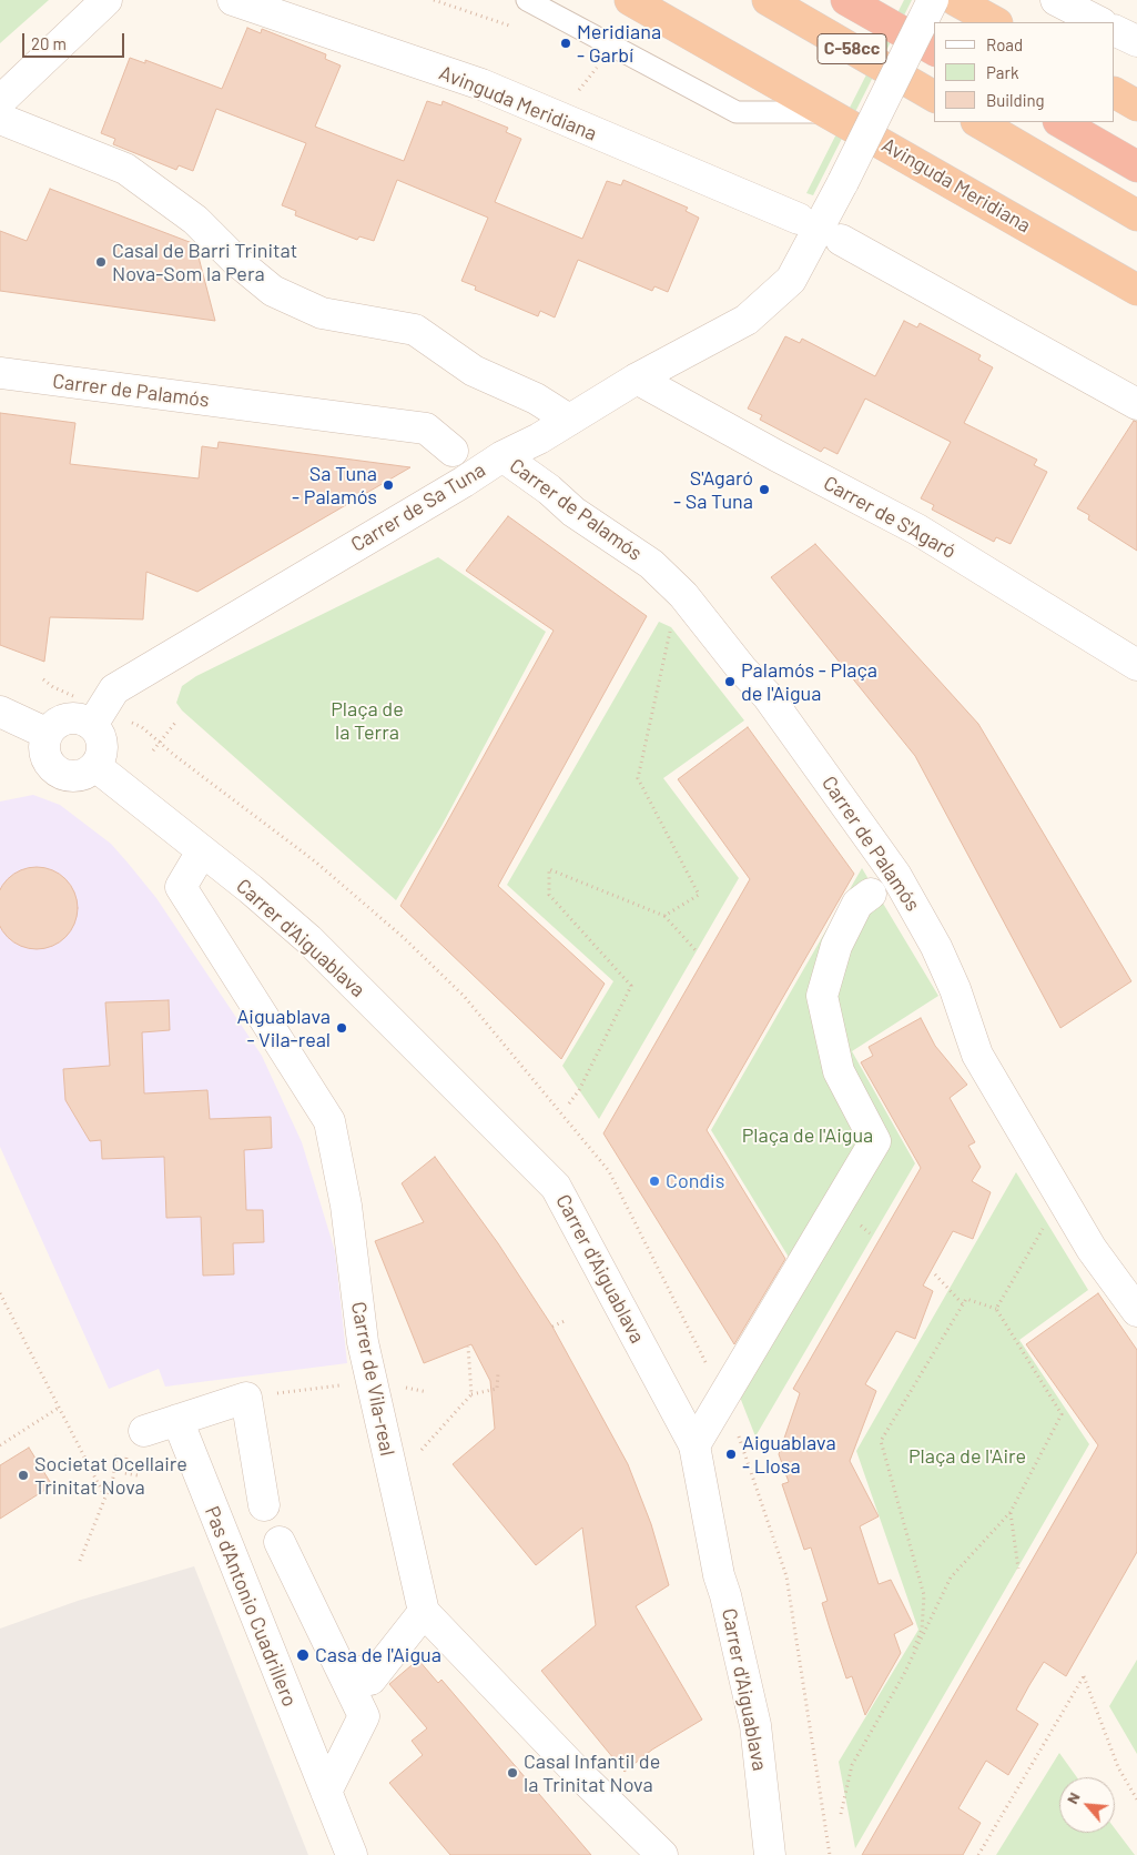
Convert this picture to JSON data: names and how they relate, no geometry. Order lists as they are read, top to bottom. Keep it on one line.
{"streets":{"highway":["C-58cc","Avinguda Meridiana"],"street":["Carrer de Palamós","Carrer de Sa Tuna","Carrer de S'Agaró","Carrer d'Aiguablava","Carrer de Vila-real","Pas d'Antonio Cuadrillero"]},"crossings":[["Avinguda Meridiana","Carrer de Sa Tuna"],["Carrer de Palamós","Carrer de Sa Tuna"],["Carrer de Sa Tuna","Carrer de S'Agaró"],["Carrer de Sa Tuna","Carrer d'Aiguablava"],["Carrer d'Aiguablava","Carrer de Vila-real"]],"parks":["Plaça de la Terra","Plaça de l'Aigua","Plaça de l'Aire"],"places":["Meridiana - Garbí","Casal de Barri Trinitat Nova-Som la Pera","Sa Tuna - Palamós","S'Agaró - Sa Tuna","Palamós - Plaça de l'Aigua","Aiguablava - Vila-real","Condis","Aiguablava - Llosa","Societat Ocellaire Trinitat Nova","Casa de l'Aigua","Casal Infantil de la Trinitat Nova"],"legend":["Road","Park","Building"],"scale_bar":"20 m","north":"top left"}
